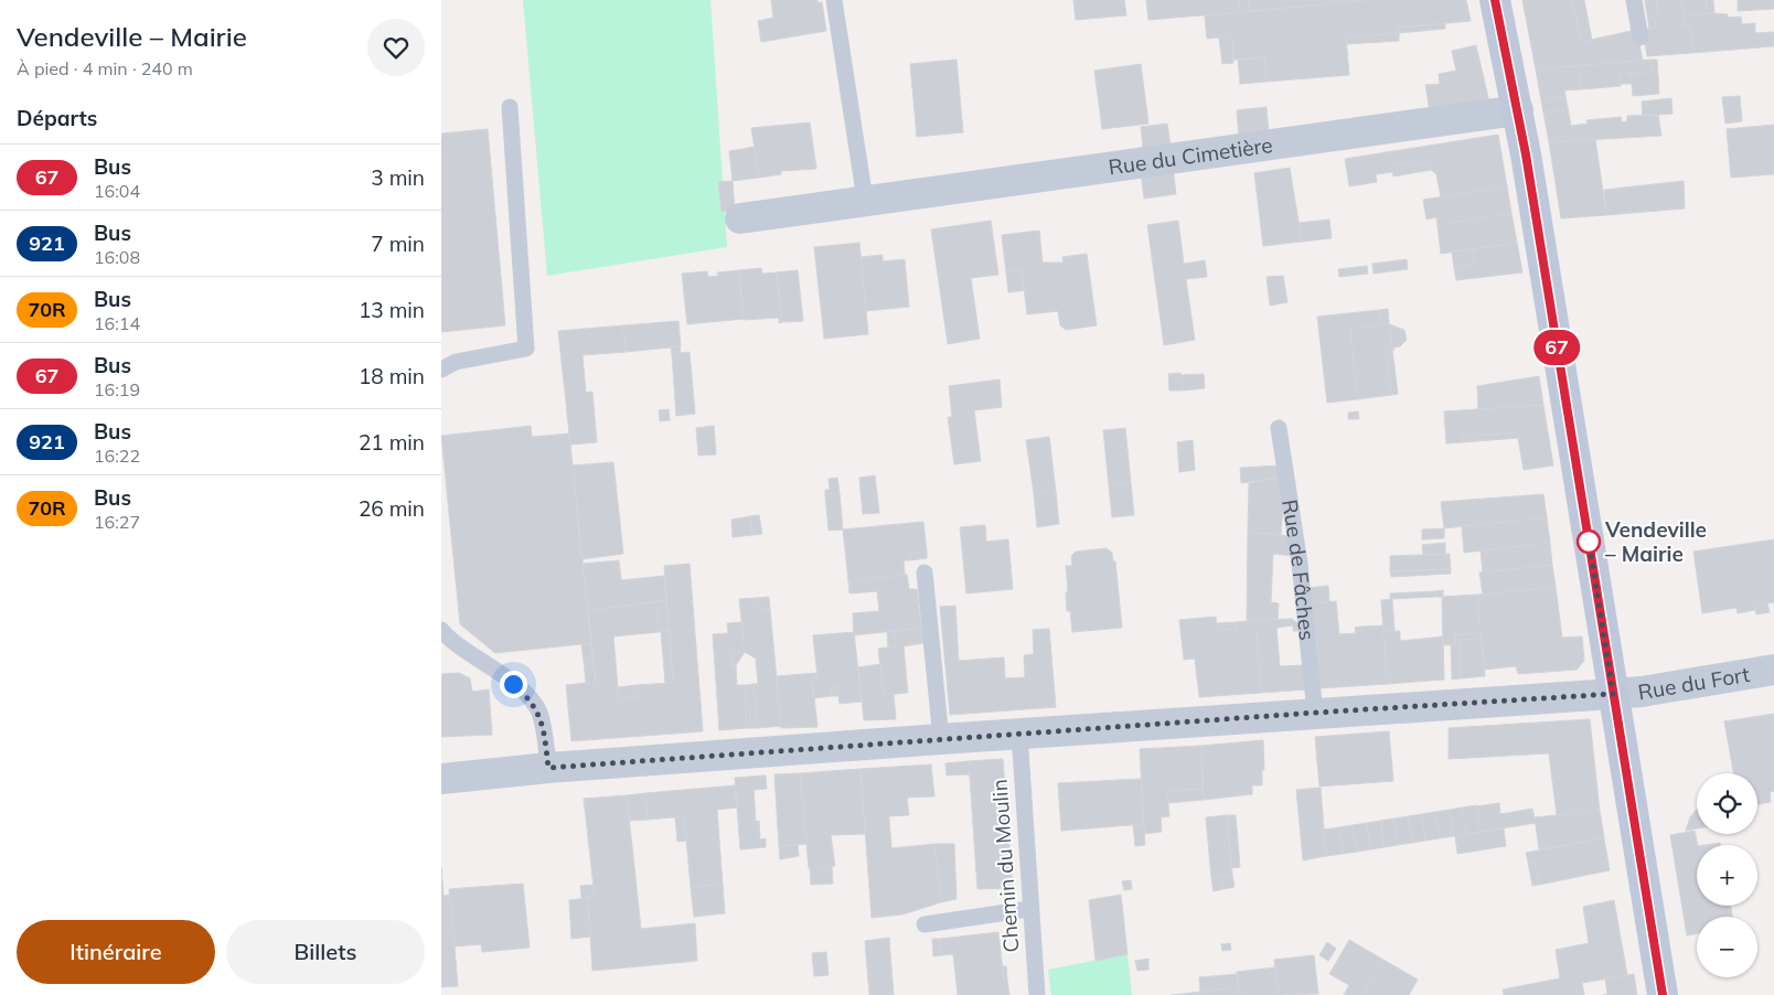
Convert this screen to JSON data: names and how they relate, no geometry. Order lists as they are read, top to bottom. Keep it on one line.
{"streets":{"street":["Rue du Cimetière","Rue du Fort"],"lane":["Rue de Fâches","Chemin du Moulin"]},"places":["Vendeville – Mairie"],"lines":["bus line 67"],"page":{"heading":[["Vendeville – Mairie","À pied · 4 min · 240 m"],"Départs"],"on_map":"67","list":[{"mark":"67","name":"Bus","note":"16:04","value":"3 min"},{"mark":"921","name":"Bus","note":"16:08","value":"7 min"},{"mark":"70R","name":"Bus","note":"16:14","value":"13 min"},{"mark":"67","name":"Bus","note":"16:19","value":"18 min"},{"mark":"921","name":"Bus","note":"16:22","value":"21 min"},{"mark":"70R","name":"Bus","note":"16:27","value":"26 min"}],"map_buttons":["+","−"],"buttons":["Itinéraire","Billets"]}}
